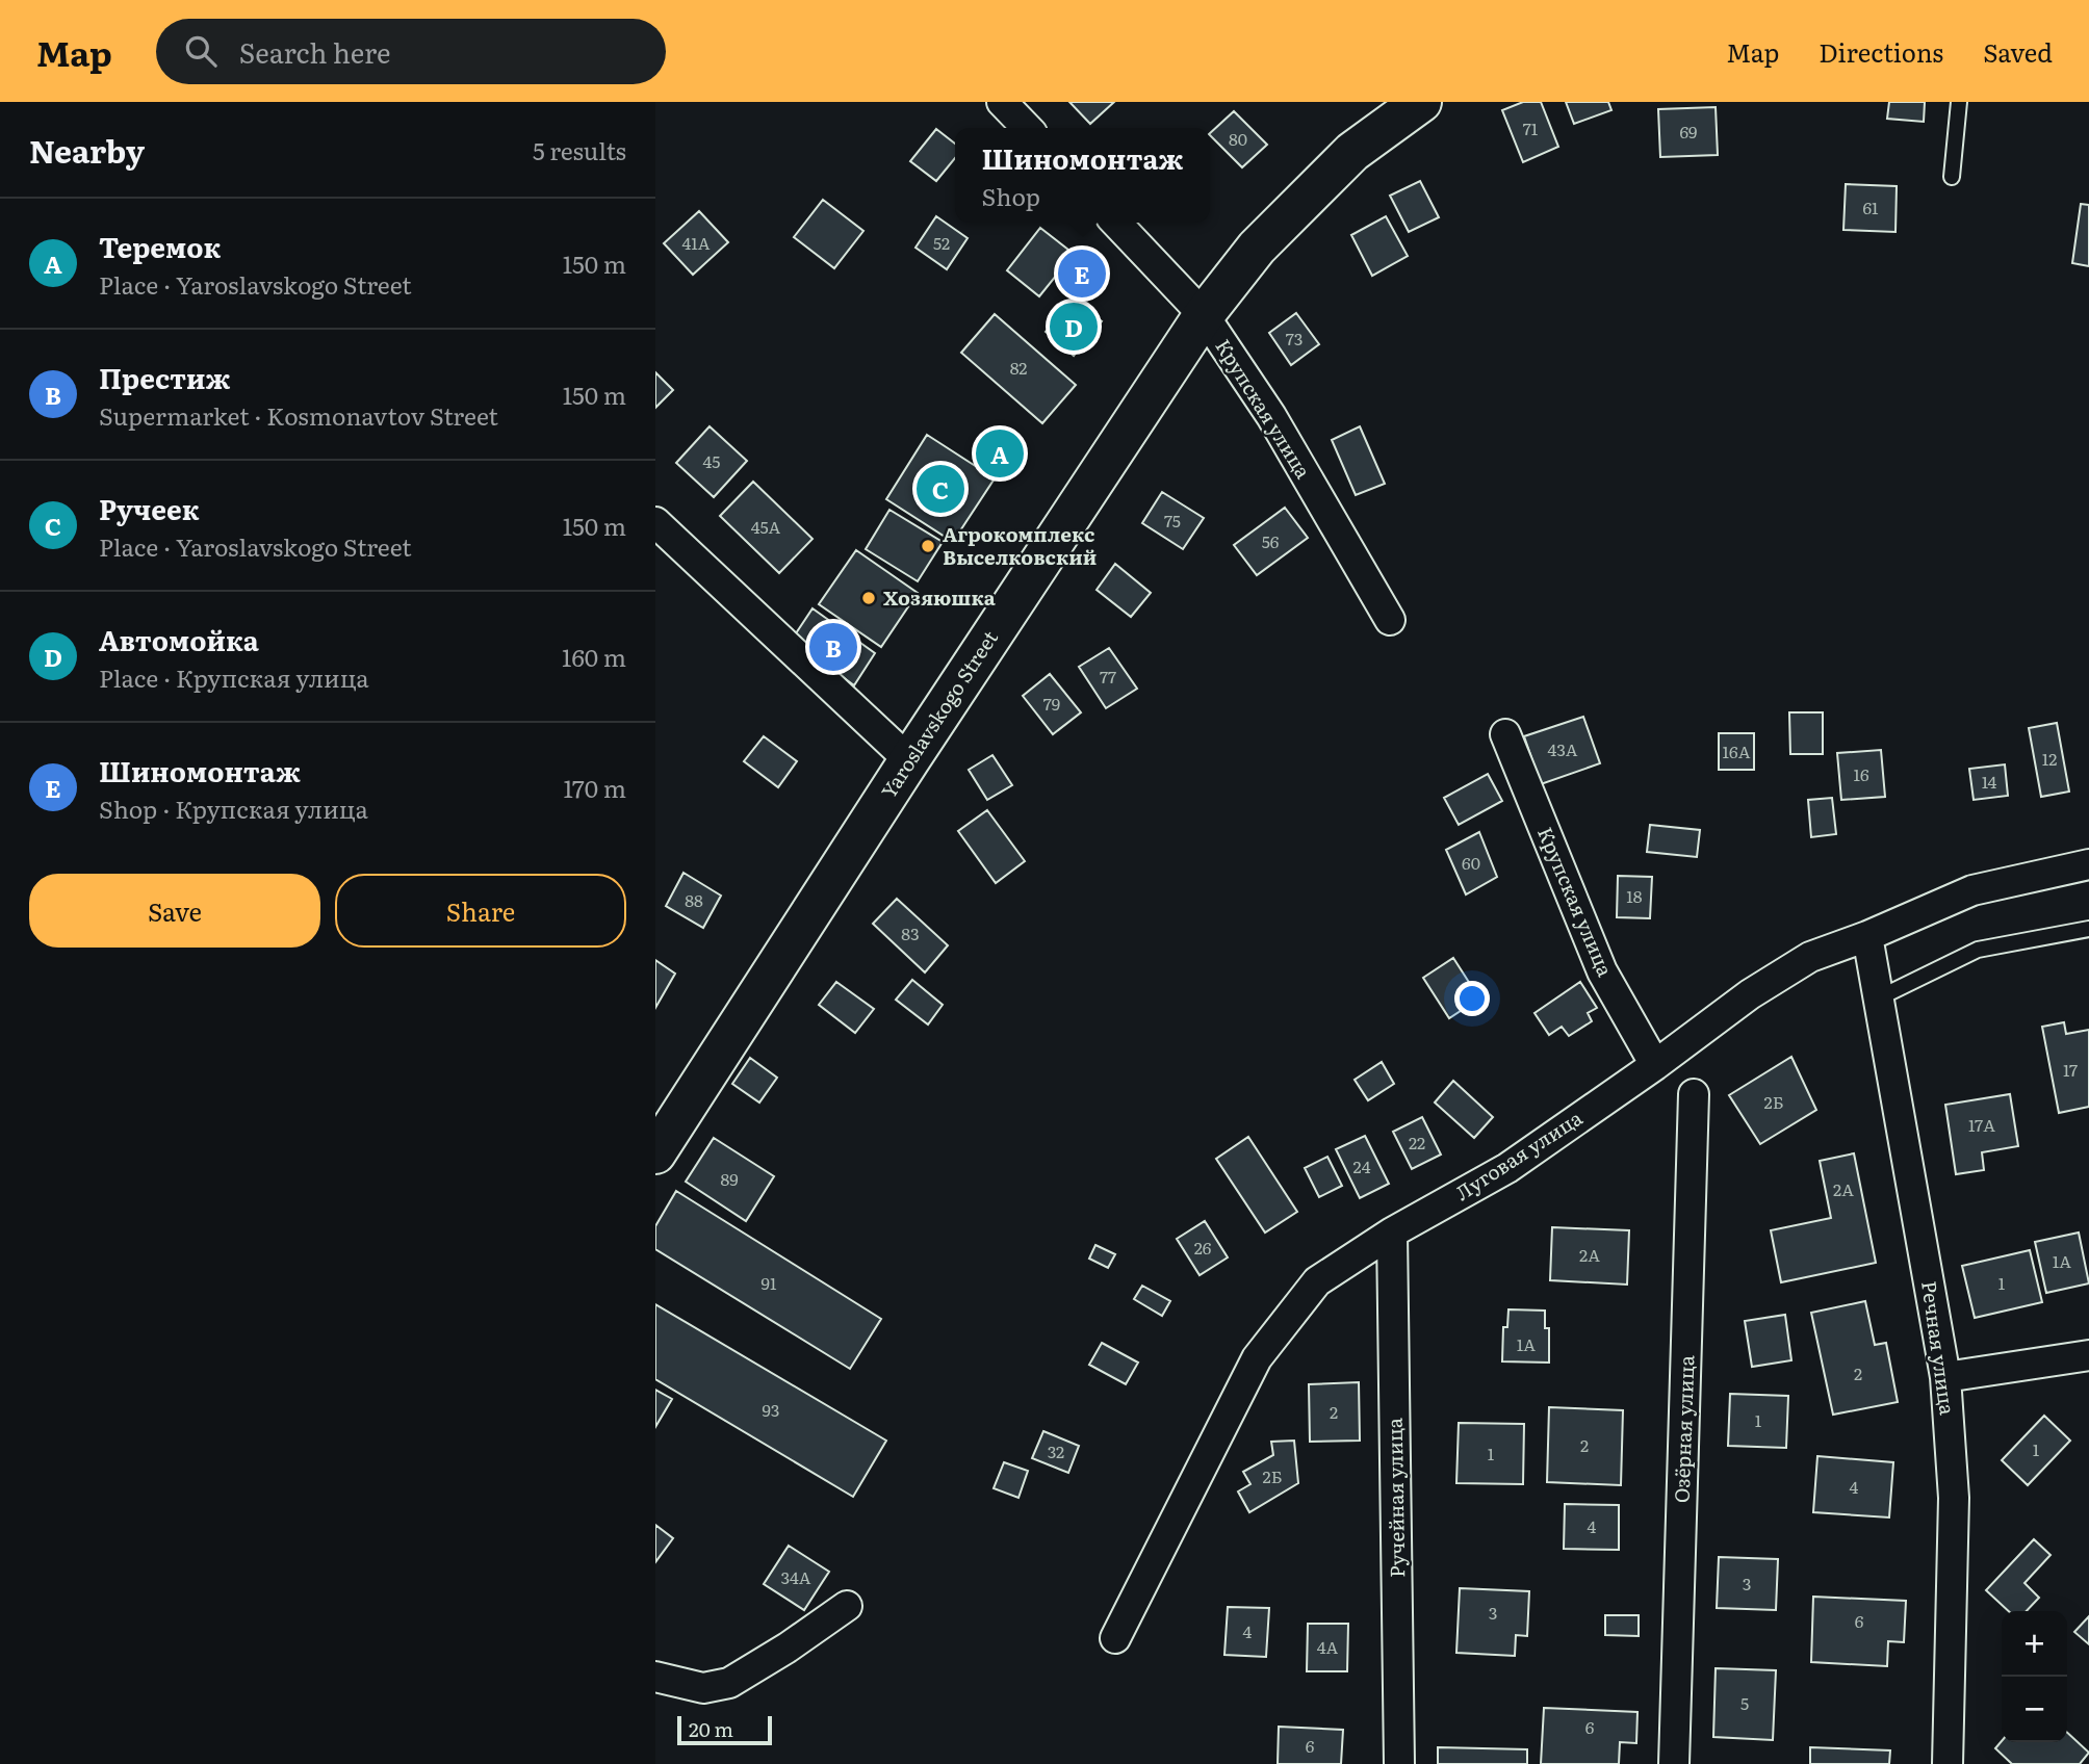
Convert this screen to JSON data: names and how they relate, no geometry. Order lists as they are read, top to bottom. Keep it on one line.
{"streets":{"street":["Крупская улица","Yaroslavskogo Street","Луговая улица","Речная улица","Озёрная улица","Ручейная улица"]},"crossings":[["Крупская улица","Yaroslavskogo Street"],["Крупская улица","Луговая улица"],["Луговая улица","Речная улица"],["Луговая улица","Ручейная улица"]],"places":["Агрокомплекс Выселковский","Хозяюшка"],"house_numbers":["71","69","80","61","41А","52","73","82","45","75","45А","56","77","79","43А","16А","12","16","14","60","18","88","83","17","2Б","17А","22","24","89","2А","26","2А","1А","91","1","1А","2","93","2","1","2","1","32","1","2Б","4","4","34А","3","3","6","4","4А","5","6","6"],"scale_bar":"20 m","page":{"header":"Map","search":"Search here","nav":["Map","Directions","Saved"],"heading":["Nearby","5 results"],"popup":["Шиномонтаж","Shop"],"list":[{"mark":"A","name":"Теремок","note":"Place · Yaroslavskogo Street","value":"150 m"},{"mark":"B","name":"Престиж","note":"Supermarket · Kosmonavtov Street","value":"150 m"},{"mark":"C","name":"Ручеек","note":"Place · Yaroslavskogo Street","value":"150 m"},{"mark":"D","name":"Автомойка","note":"Place · Крупская улица","value":"160 m"},{"mark":"E","name":"Шиномонтаж","note":"Shop · Крупская улица","value":"170 m"}],"pins":["E","D","A","C","B"],"buttons":["Save","Share"],"map_buttons":["+","−"],"scale":"20 m"}}
